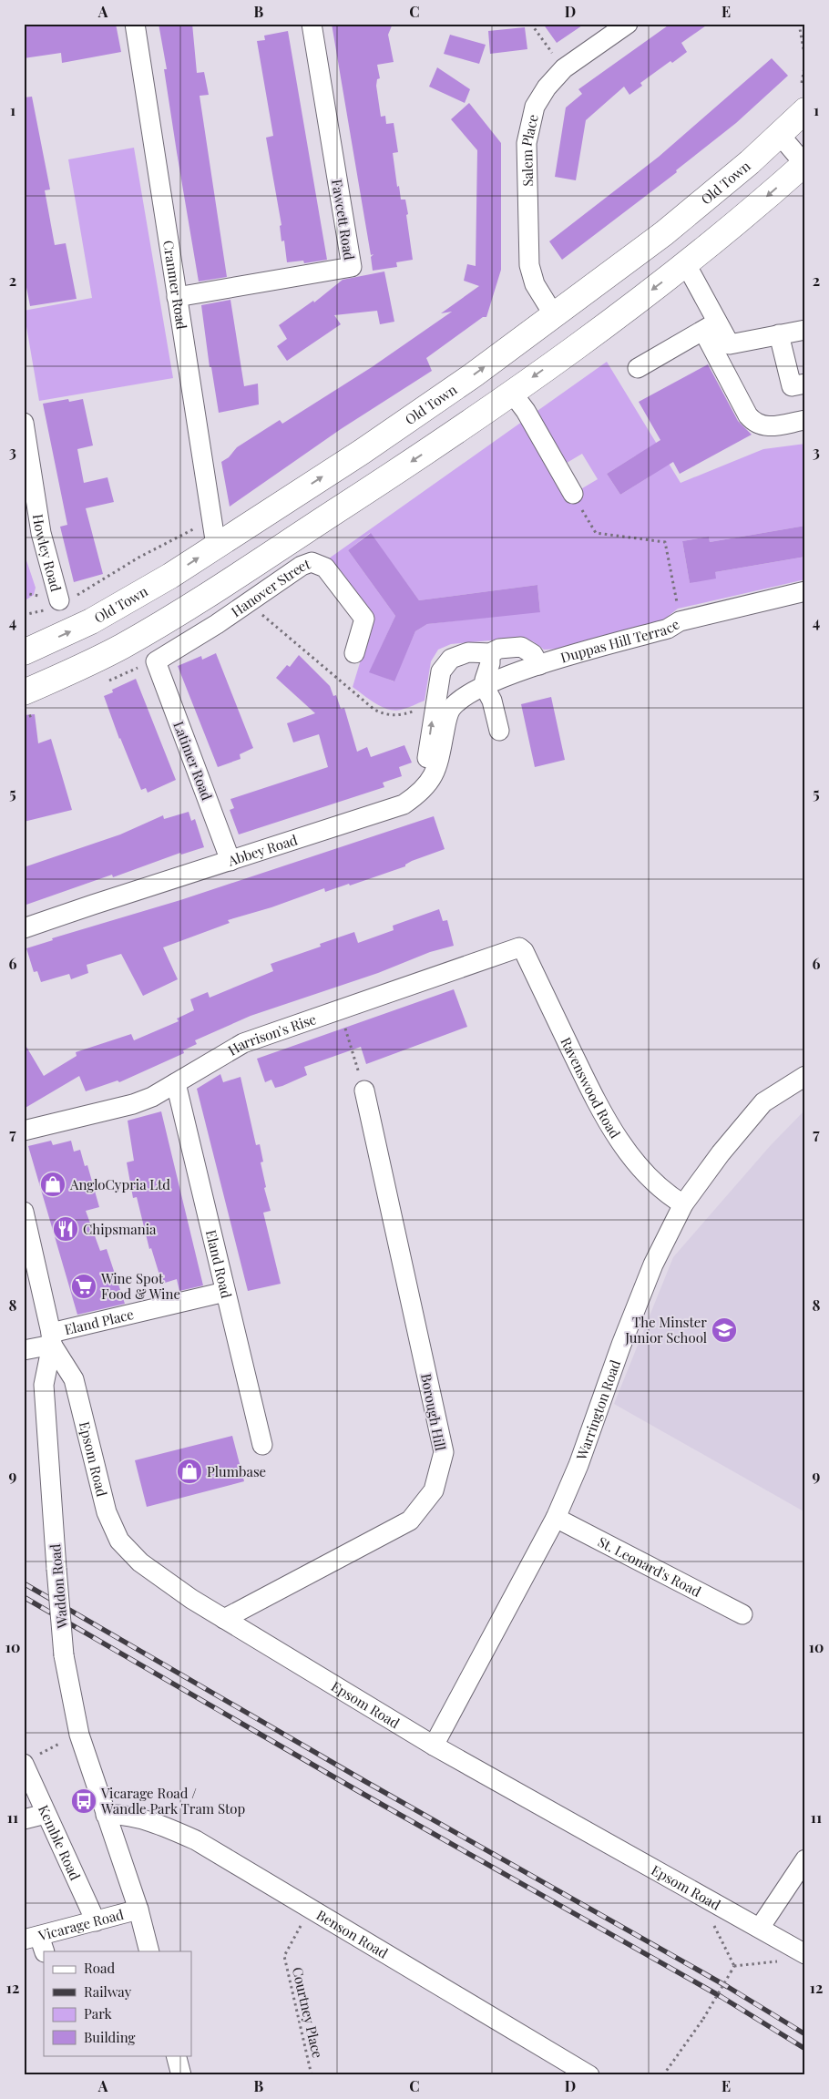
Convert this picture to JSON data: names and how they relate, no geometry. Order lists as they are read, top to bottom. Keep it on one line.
{"streets":{"main road":["Old Town"],"street":["Salem Place","Fawcett Road","Cranmer Road","Howley Road","Hanover Street","Duppas Hill Terrace","Latimer Road","Abbey Road","Harrison's Rise","Ravenswood Road","Eland Road","Eland Place","Warrington Road","Borough Hill","Epsom Road","St. Leonard's Road","Waddon Road","Kemble Road","Vicarage Road","Benson Road"],"path":["Courtney Place"]},"crossings":[["Salem Place","Old Town"],["Old Town","Cranmer Road"],["Fawcett Road","Cranmer Road"],["Hanover Street","Latimer Road"],["Duppas Hill Terrace","Abbey Road"],["Latimer Road","Abbey Road"],["Harrison's Rise","Ravenswood Road"],["Harrison's Rise","Eland Road"],["Ravenswood Road","Warrington Road"],["Eland Road","Eland Place"],["Eland Place","Epsom Road"],["Eland Place","Waddon Road"],["Warrington Road","Epsom Road"],["Warrington Road","St. Leonard's Road"],["Borough Hill","Epsom Road"],["Epsom Road","Waddon Road"],["Waddon Road","Vicarage Road"],["Waddon Road","Benson Road"],["Kemble Road","Vicarage Road"],["Benson Road","Courtney Place"]],"places":{"shop":["AngloCypria Ltd","Plumbase"],"restaurant":["Chipsmania"],"supermarket":["Wine Spot Food & Wine"],"school or university":["The Minster Junior School"],"bus stop":["Vicarage Road / Wandle Park Tram Stop"]},"legend":["Road","Railway","Park","Building"],"grid":{"columns":["A","B","C","D","E"],"rows":["1","2","3","4","5","6","7","8","9","10","11","12"]}}
